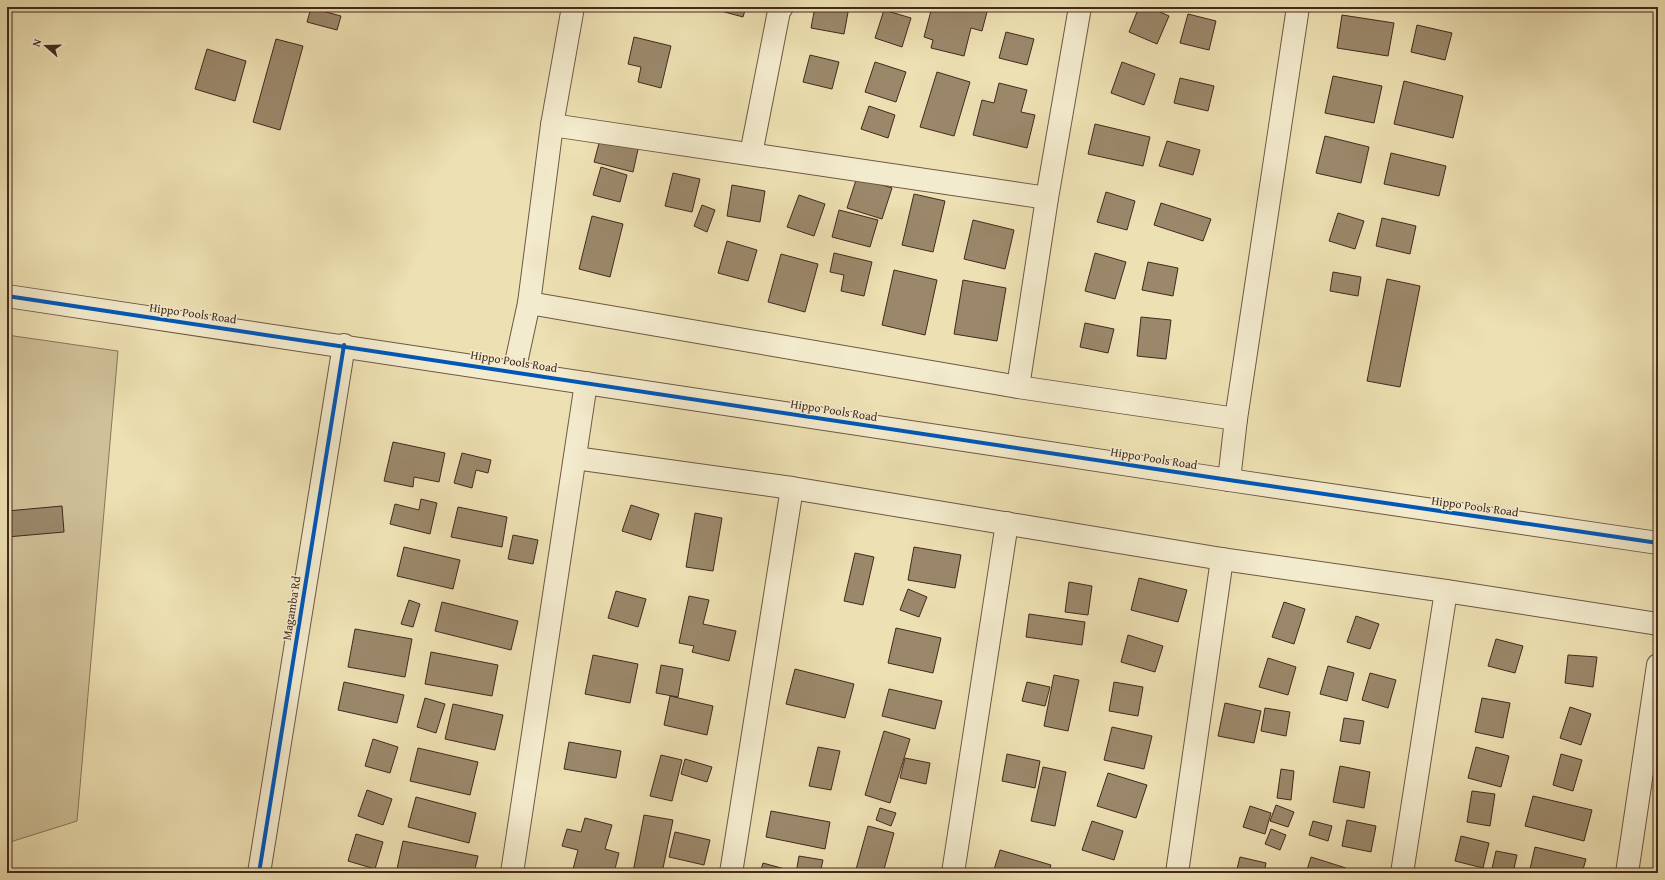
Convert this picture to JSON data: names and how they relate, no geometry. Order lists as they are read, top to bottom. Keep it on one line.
{"streets":{"street":["Hippo Pools Road","Magamba Rd"]},"crossings":[["Hippo Pools Road","Magamba Rd"]],"north":"left"}
